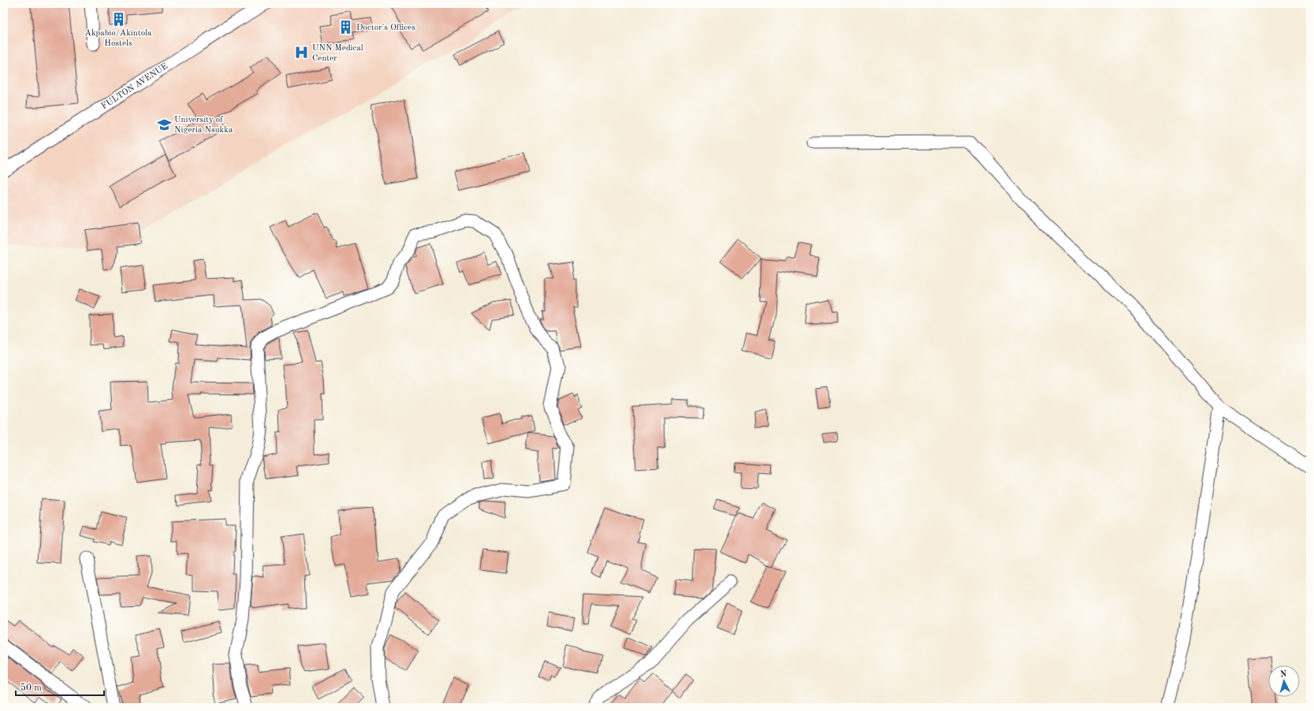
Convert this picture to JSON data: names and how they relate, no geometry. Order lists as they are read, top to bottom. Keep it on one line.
{"streets":{"street":["FULTON AVENUE"]},"places":{"building":["Akpabio/Akintola Hostels","Doctor's Offices"],"hospital":["UNN Medical Center"],"school or university":["University of Nigeria Nsukka"]},"scale_bar":"50 m","north":"top"}
